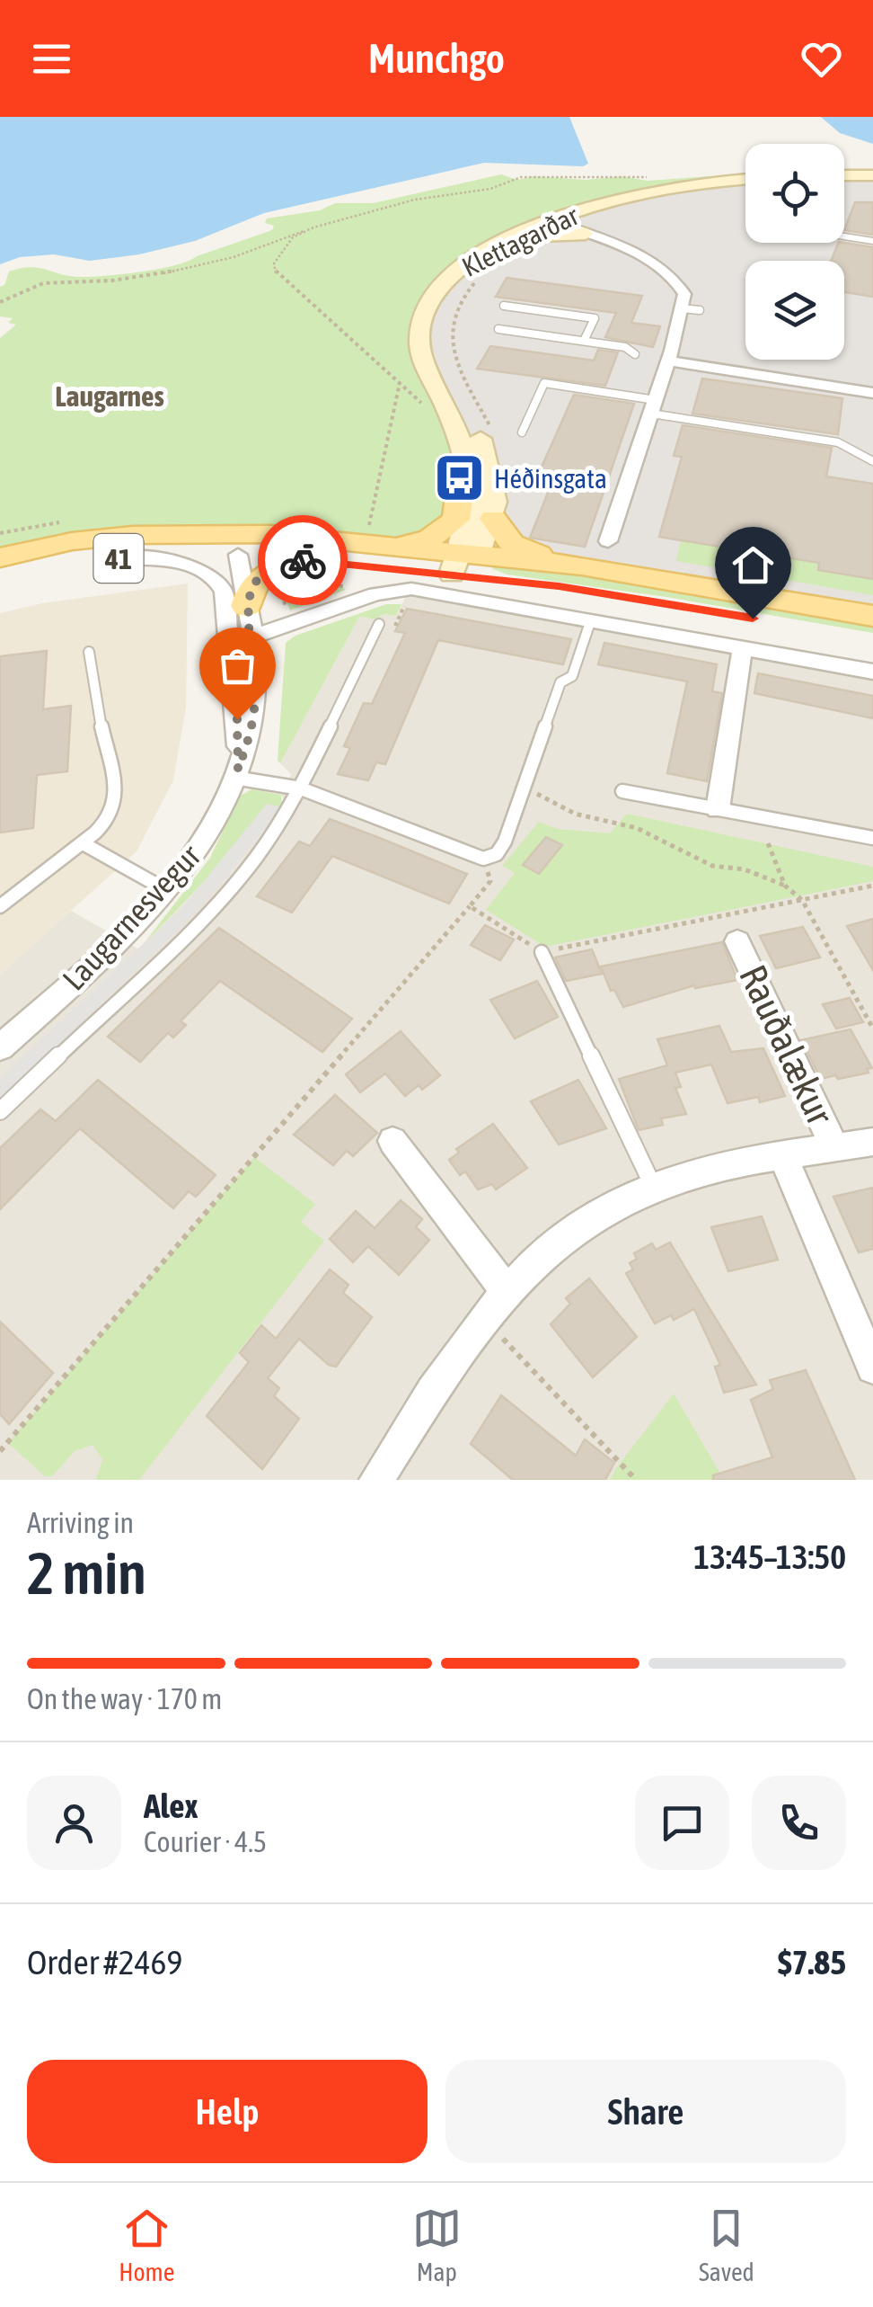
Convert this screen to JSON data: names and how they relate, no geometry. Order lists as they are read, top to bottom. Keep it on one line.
{"streets":{"main road":["Klettagarðar","41"],"street":["Laugarnesvegur","Rauðalækur"]},"crossings":[["Klettagarðar","41"],["41","Laugarnesvegur"]],"districts":["Laugarnes"],"places":{"bus stop":["Héðinsgata"]},"page":{"header":"Munchgo","heading":["2 min","Arriving in","13:45–13:50"],"panel":["Alex","Courier · 4.5","Order #2469","$7.85"],"bar":"On the way · 170 m","buttons":["Help","Share"],"tabs":["Home","Map","Saved"]}}
